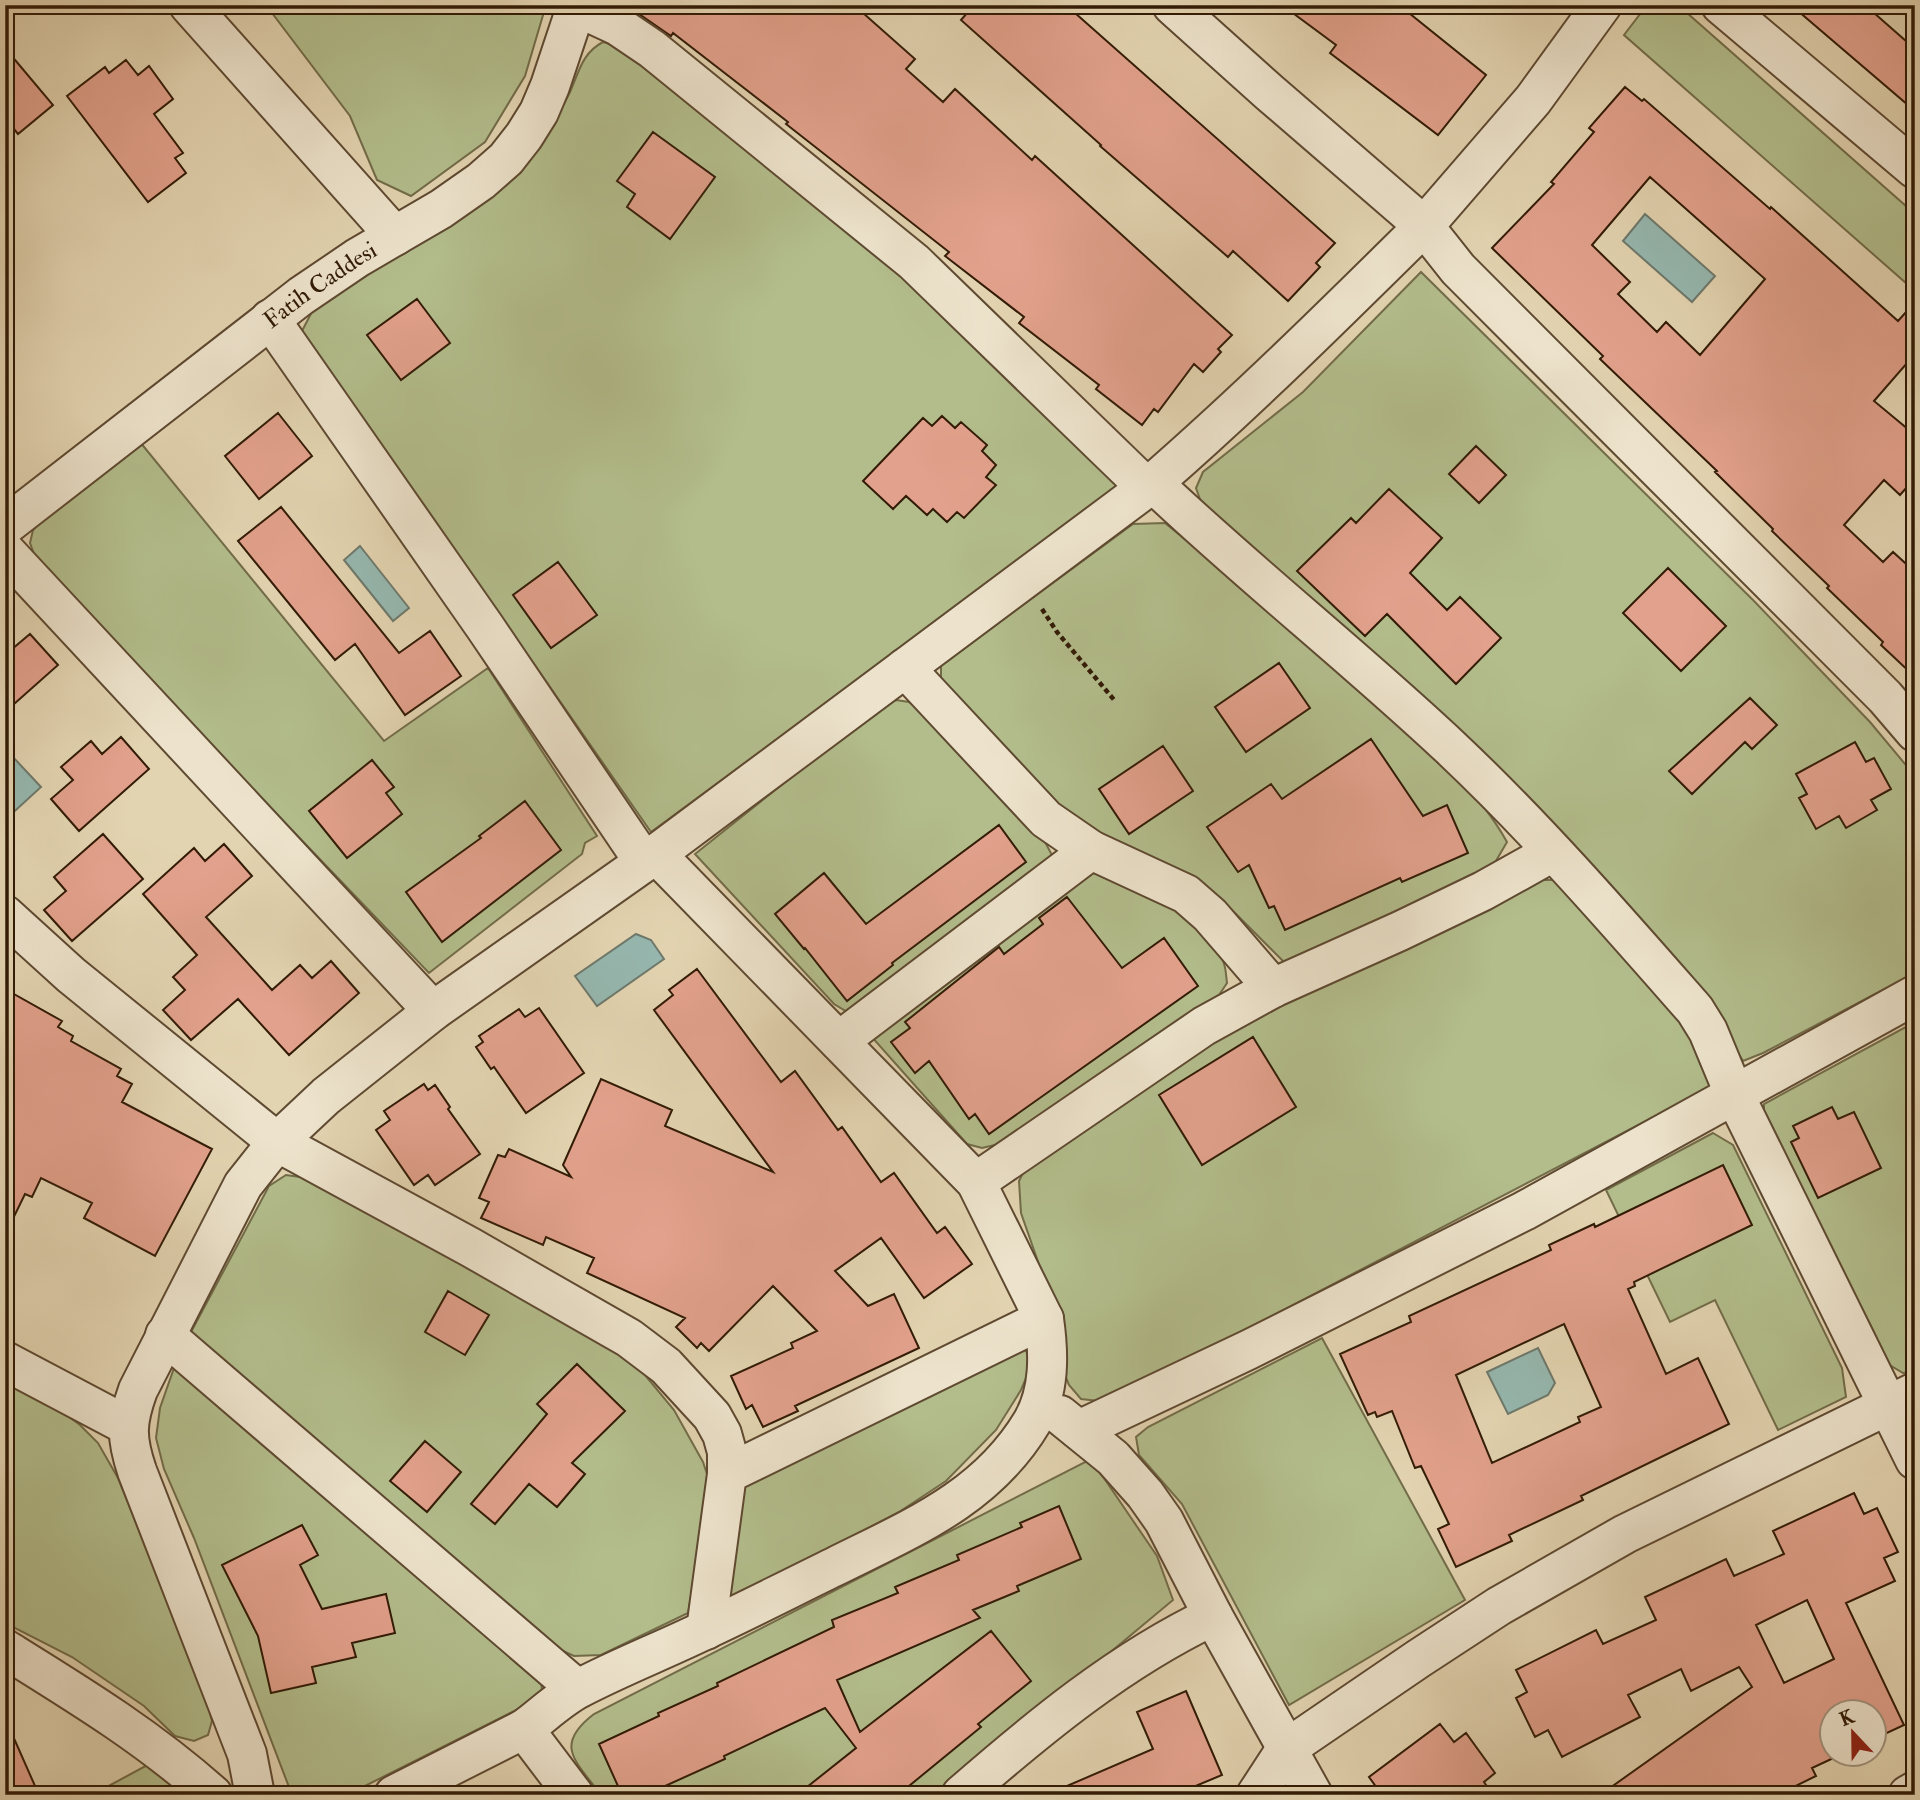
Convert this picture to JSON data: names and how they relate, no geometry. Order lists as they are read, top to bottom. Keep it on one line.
{"streets":{"street":["Fatih Caddesi"]},"north":"top"}
